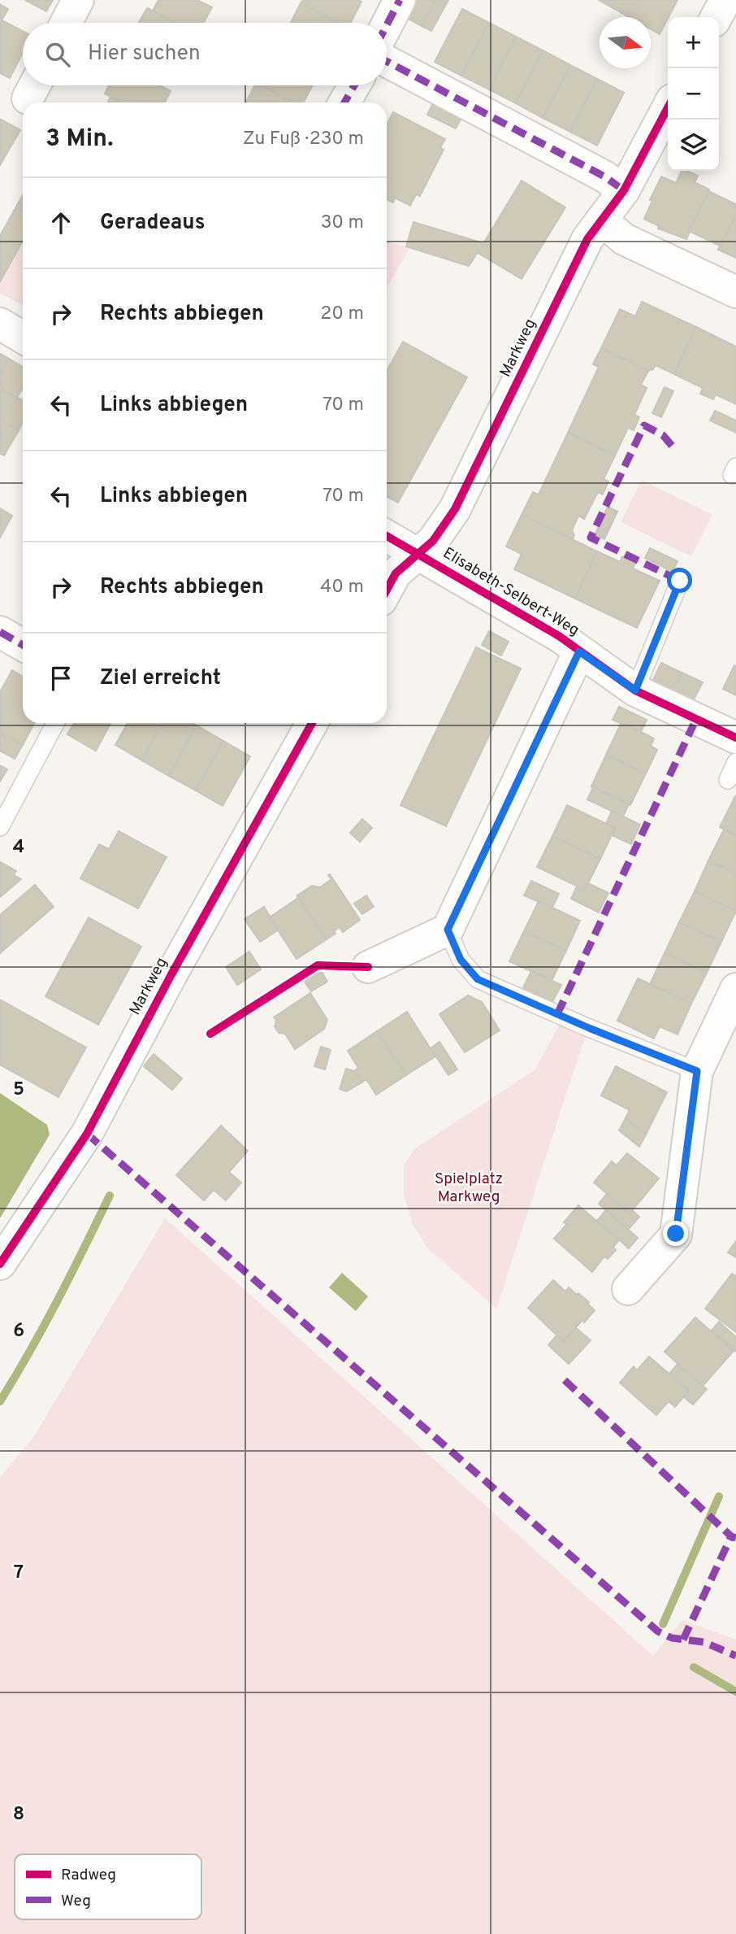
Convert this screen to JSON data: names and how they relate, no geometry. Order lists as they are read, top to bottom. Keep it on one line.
{"streets":{"street":["Markweg","Elisabeth-Selbert-Weg"]},"crossings":[["Markweg","Elisabeth-Selbert-Weg"]],"parks":["Spielplatz Markweg"],"legend":["Radweg","Weg"],"north":"right","page":{"map_buttons":["+","−"],"search":"Hier suchen","heading":["3 Min.","Zu Fuß · 230 m"],"list":[["Geradeaus","30 m"],["Rechts abbiegen","20 m"],["Links abbiegen","70 m"],["Links abbiegen","70 m"],["Rechts abbiegen","40 m"],"Ziel erreicht"]},"grid":{"rows":["4","5","6","7","8"]}}
